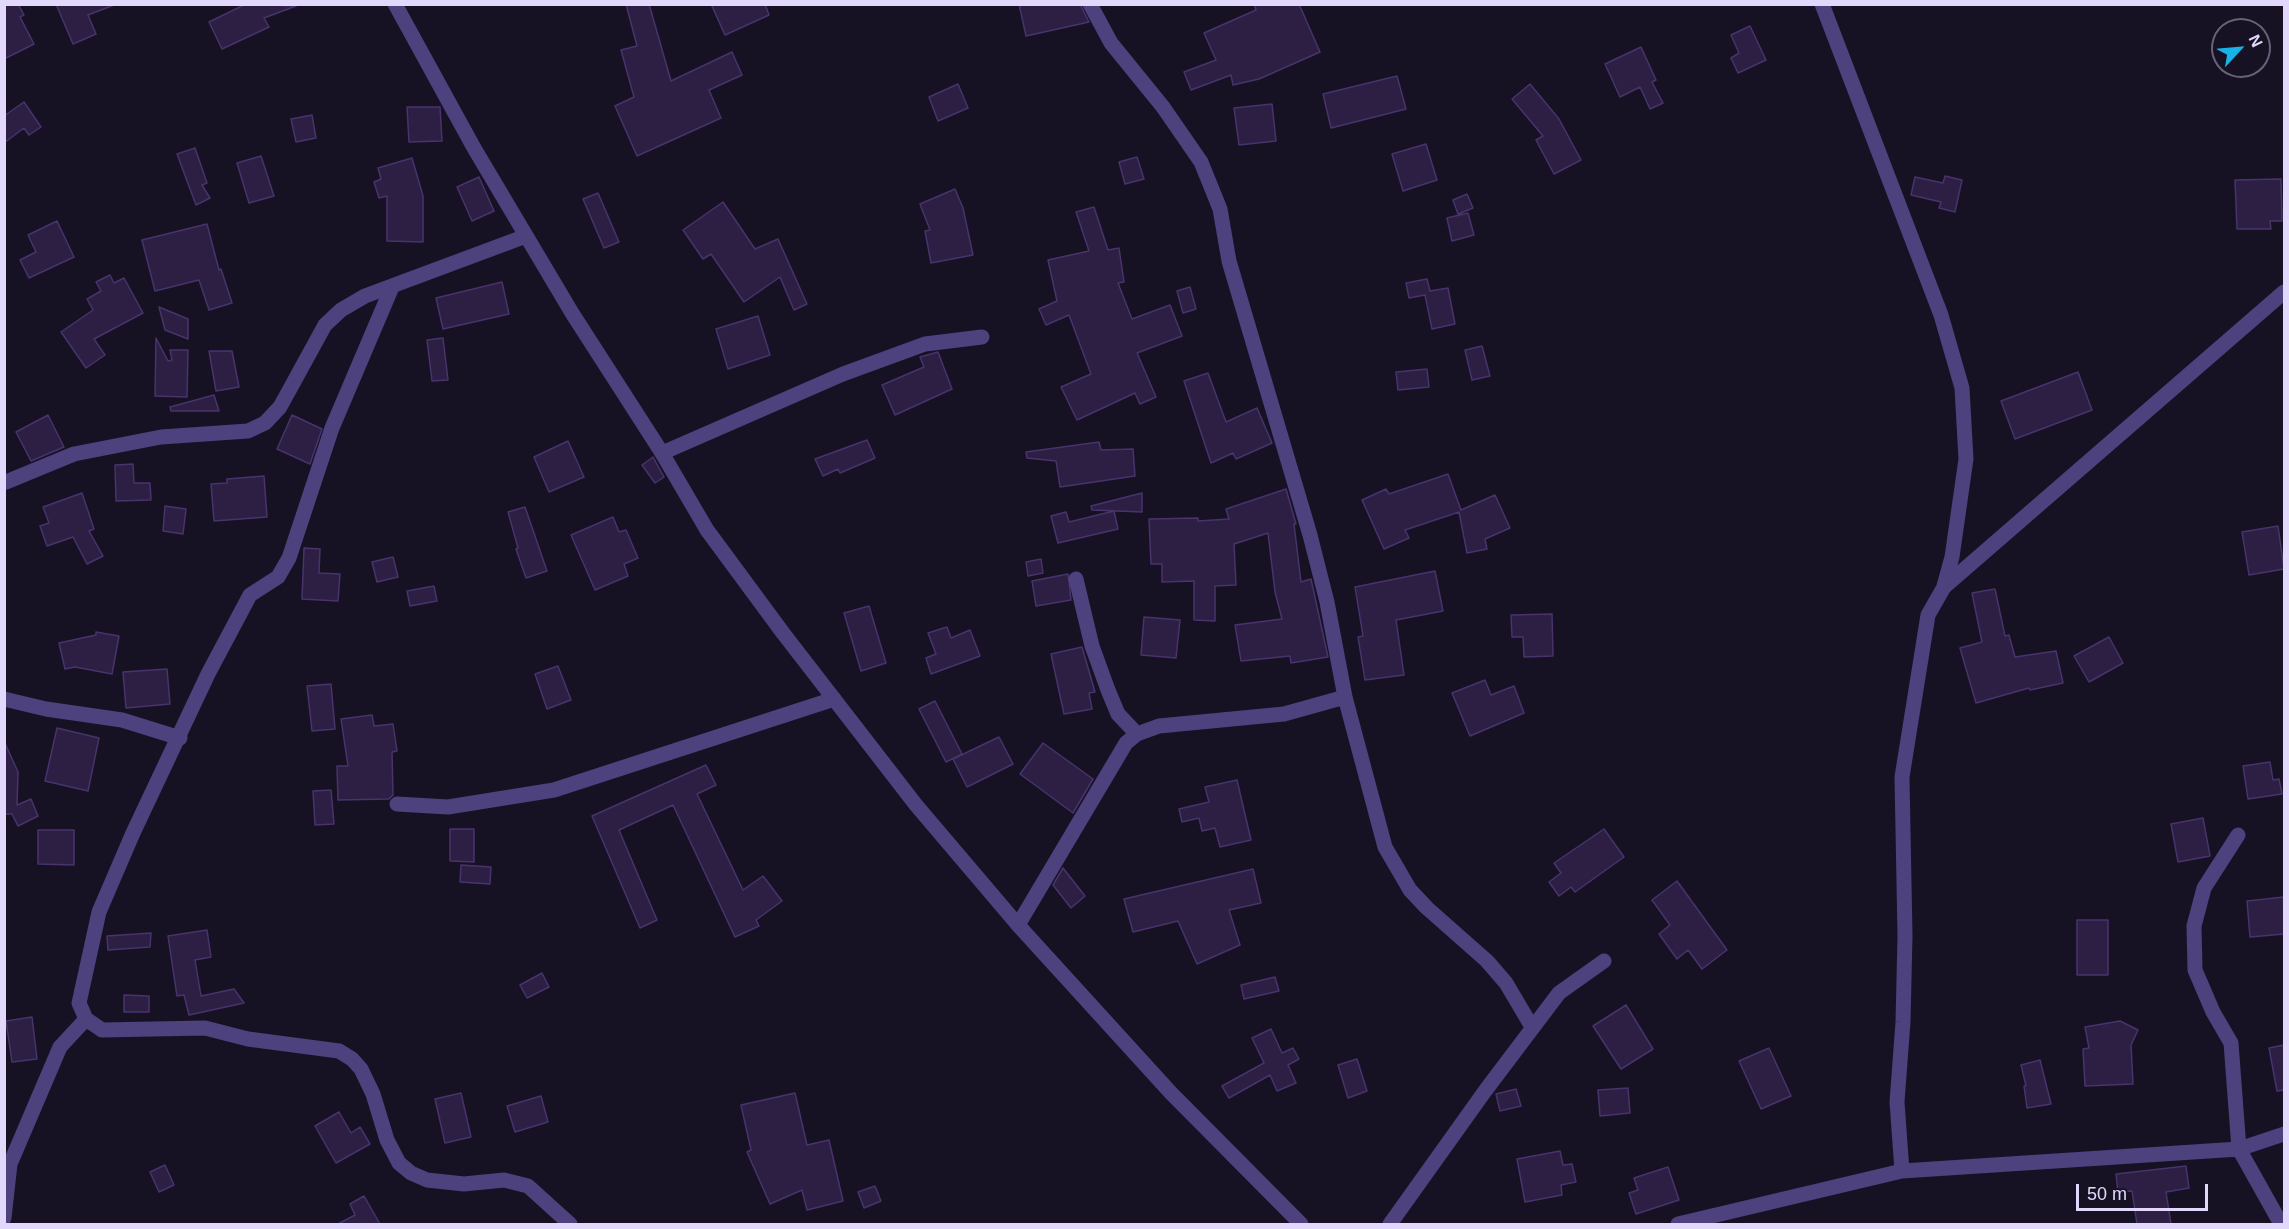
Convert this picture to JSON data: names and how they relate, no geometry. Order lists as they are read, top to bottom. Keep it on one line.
{"scale_bar":"50 m","north":"top right"}
